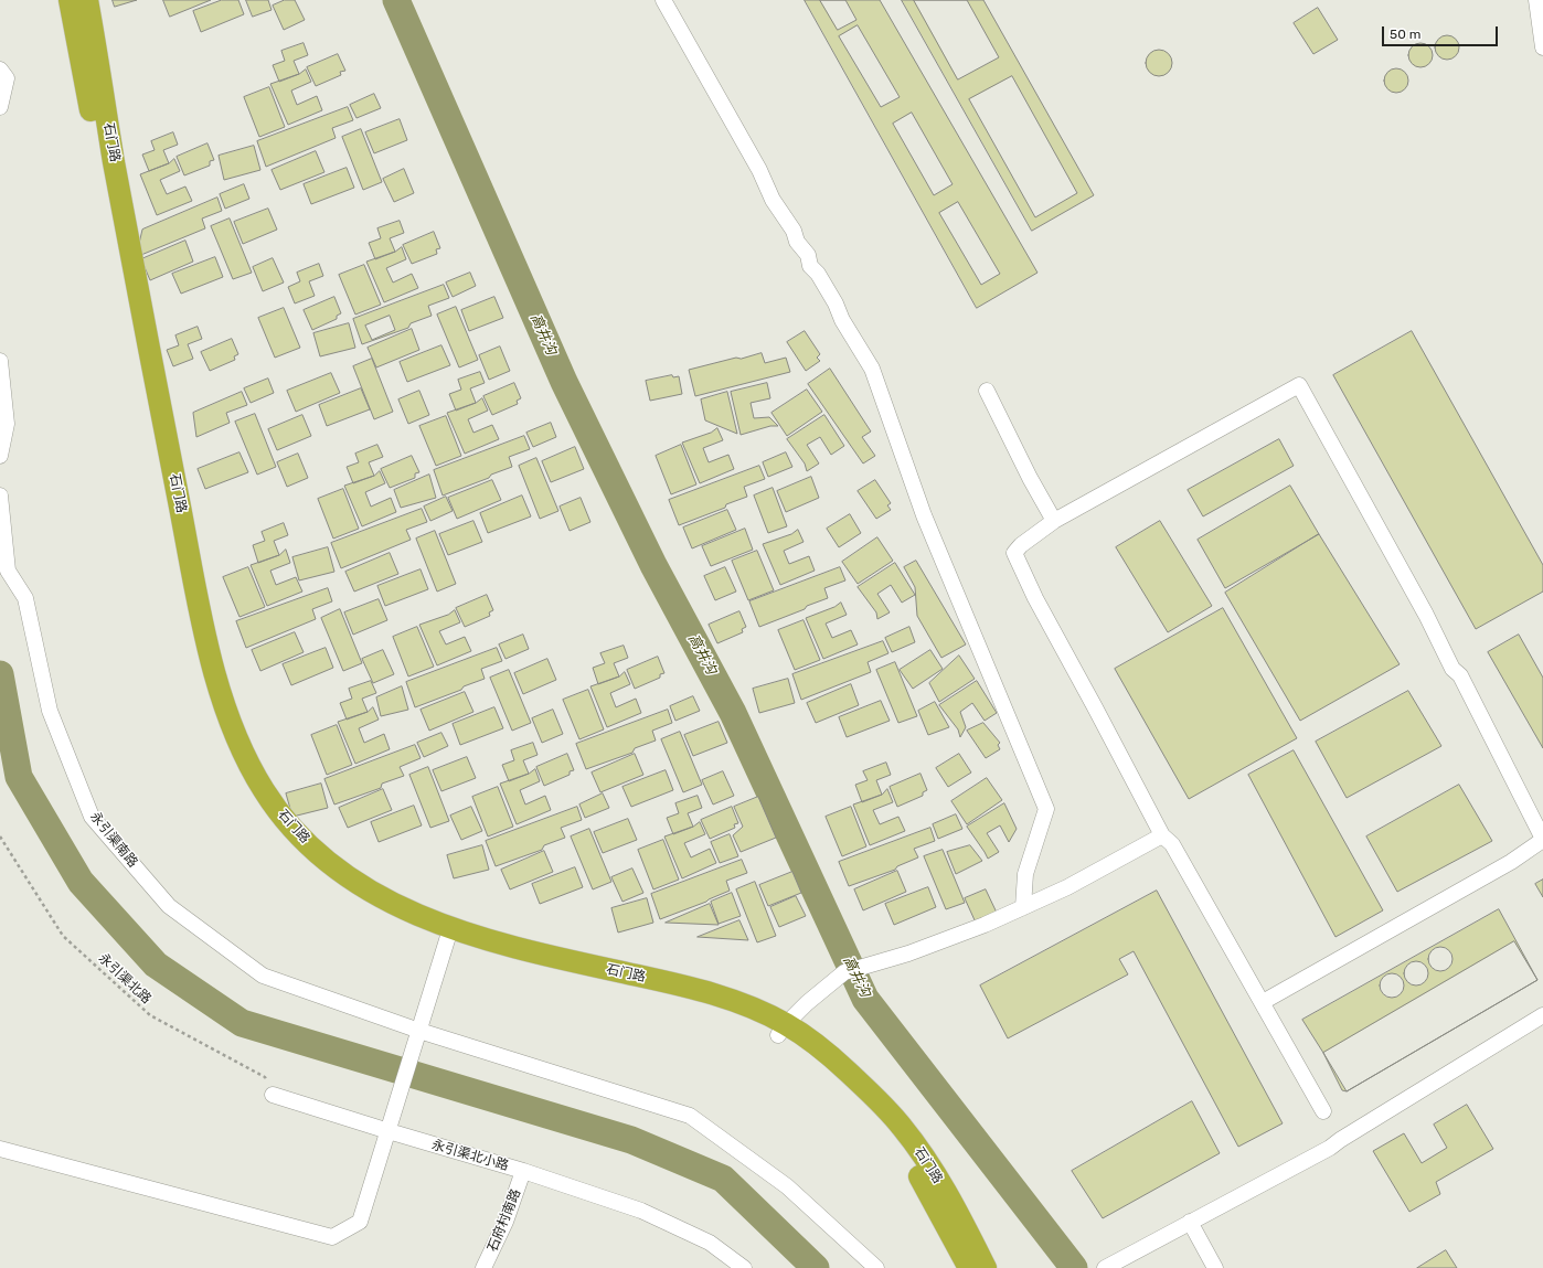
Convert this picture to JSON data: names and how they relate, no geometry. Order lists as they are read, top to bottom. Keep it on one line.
{"streets":{"highway":["石门路"],"street":["永引渠南路","永引渠北小路","石府村南路"],"path":["永引渠北路"]},"crossings":[["永引渠北路","永引渠北小路"],["永引渠北小路","石府村南路"]],"water":["高井沟"],"scale_bar":"50 m"}
